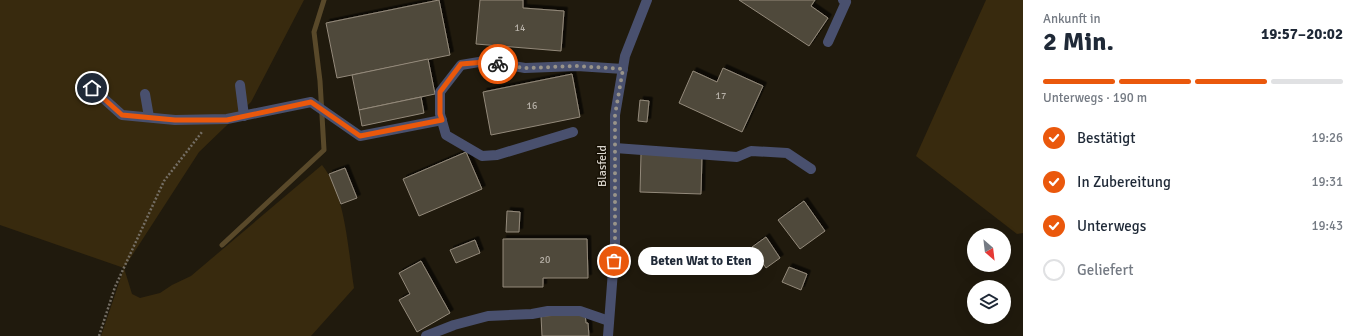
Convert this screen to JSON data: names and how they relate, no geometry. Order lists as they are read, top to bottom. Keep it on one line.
{"streets":{"street":["Blasfeld"]},"places":["Beten Wat to Eten"],"house_numbers":["14","17","16","20"],"north":"bottom right","page":{"heading":["2 Min.","Ankunft in","19:57–20:02"],"bar":"Unterwegs · 190 m","list":[["Bestätigt","19:26"],["In Zubereitung","19:31"],["Unterwegs","19:43"],"Geliefert"],"bubble":"Beten Wat to Eten"}}
